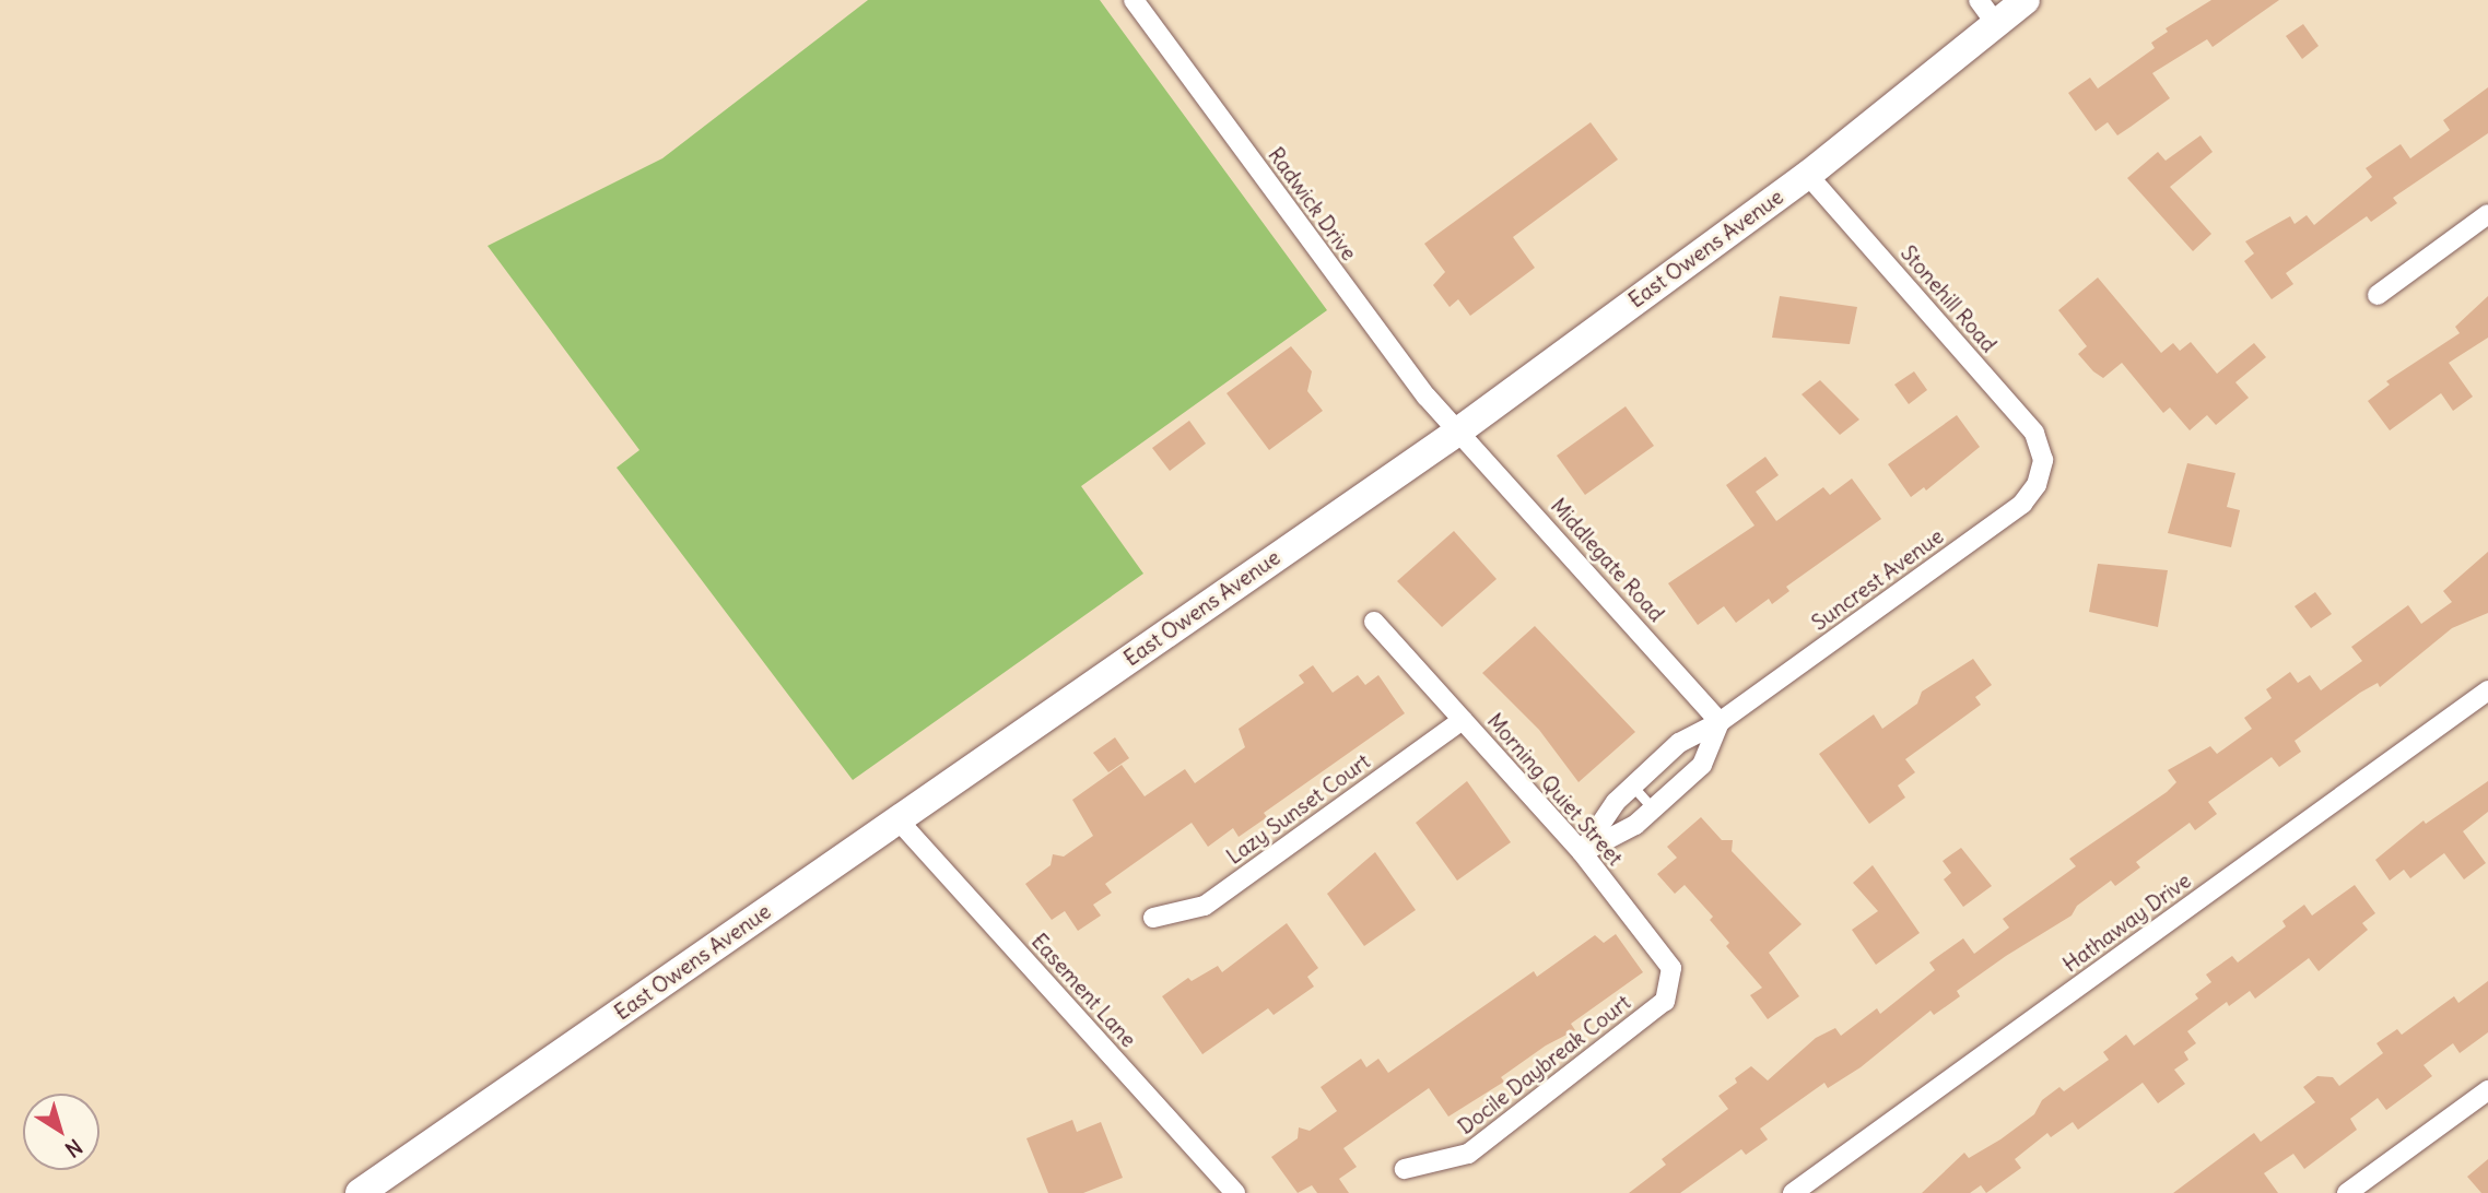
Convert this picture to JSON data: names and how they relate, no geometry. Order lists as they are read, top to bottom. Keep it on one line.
{"streets":{"street":["Radwick Drive","East Owens Avenue","Stonehill Road","Middlegate Road","Suncrest Avenue","Morning Quiet Street","Lazy Sunset Court","Hathaway Drive","Easement Lane","Docile Daybreak Court"]},"crossings":[["Radwick Drive","East Owens Avenue"],["Radwick Drive","Middlegate Road"],["East Owens Avenue","Stonehill Road"],["East Owens Avenue","Middlegate Road"],["East Owens Avenue","Easement Lane"],["Stonehill Road","Suncrest Avenue"],["Middlegate Road","Suncrest Avenue"],["Suncrest Avenue","Morning Quiet Street"],["Morning Quiet Street","Lazy Sunset Court"],["Morning Quiet Street","Docile Daybreak Court"]],"north":"bottom right"}
